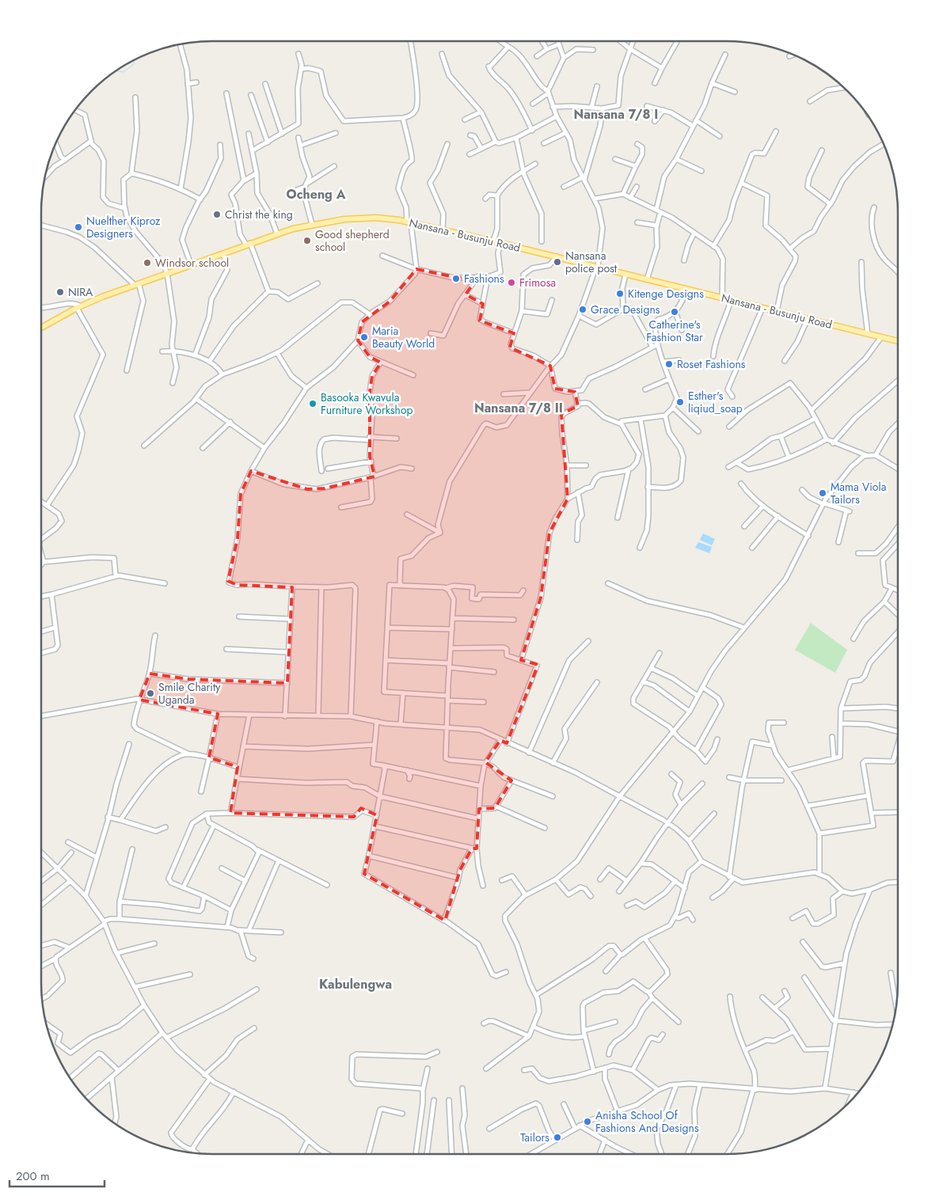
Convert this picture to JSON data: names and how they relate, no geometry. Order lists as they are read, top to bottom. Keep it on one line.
{"streets":{"main road":["Nansana - Busunju Road"]},"districts":["Nansana 7/8 I","Ocheng A","Nansana 7/8 II","Kabulengwa"],"places":["Christ the king","Nuelther Kiproz Designers","Good shepherd school","Nansana police post","Windsor school","Fashions","Frimosa","NIRA","Kitenge Designs","Grace Designs","Catherine's Fashion Star","Maria Beauty World","Roset Fashions","Esther's liqiud_soap","Basooka Kwavula Furniture Workshop","Mama Viola Tailors","Smile Charity Uganda","Anisha School Of Fashions And Designs","Tailors"],"scale_bar":"200 m"}
